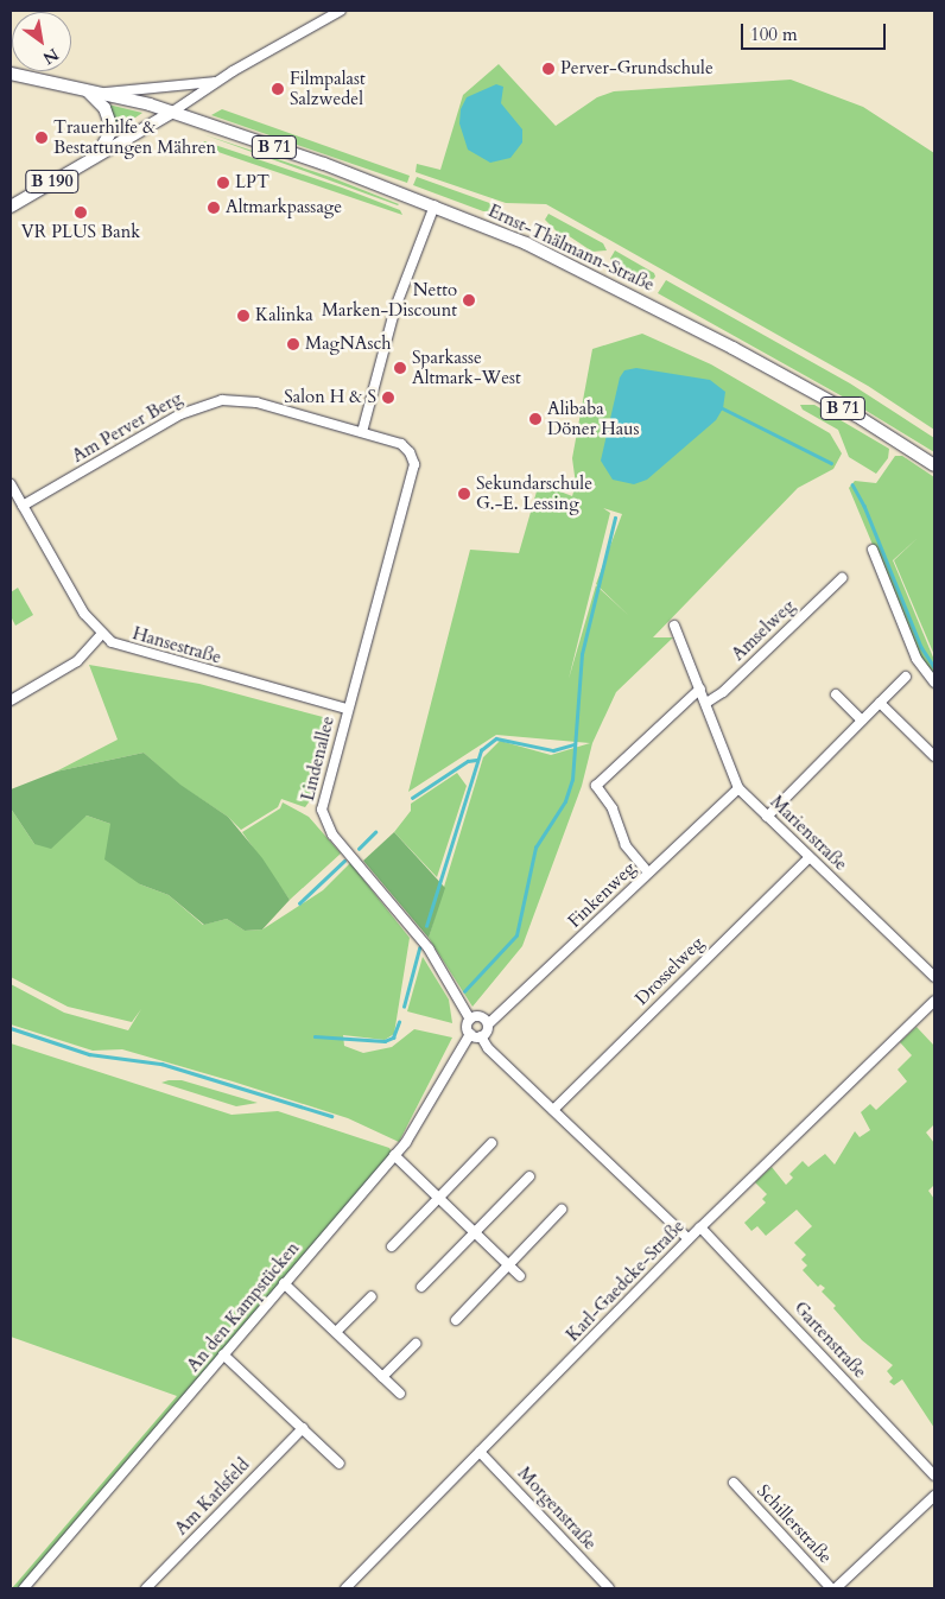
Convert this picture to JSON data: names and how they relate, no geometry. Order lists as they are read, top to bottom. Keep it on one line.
{"streets":{"main road":["B 71","B 190","Ernst-Thälmann-Straße"],"street":["Am Perver Berg","Amselweg","Hansestraße","Lindenallee","Marienstraße","Finkenweg","Drosselweg","Karl-Gaedcke-Straße","An den Kampstücken","Gartenstraße","Am Karlsfeld","Morgenstraße","Schillerstraße"]},"crossings":[["B 71","B 190"],["B 71","Ernst-Thälmann-Straße"],["B 190","Ernst-Thälmann-Straße"],["Am Perver Berg","Hansestraße"],["Am Perver Berg","Lindenallee"],["Amselweg","Marienstraße"],["Hansestraße","Lindenallee"],["Lindenallee","Finkenweg"],["Lindenallee","An den Kampstücken"],["Marienstraße","Finkenweg"],["Marienstraße","Drosselweg"],["Finkenweg","An den Kampstücken"],["Karl-Gaedcke-Straße","Gartenstraße"],["Karl-Gaedcke-Straße","Morgenstraße"]],"places":["Perver-Grundschule","Filmpalast Salzwedel","Trauerhilfe & Bestattungen Mähren","LPT","Altmarkpassage","VR PLUS Bank","Netto Marken-Discount","Kalinka","MagNAsch","Sparkasse Altmark-West","Salon H & S","Alibaba Döner Haus","Sekundarschule G.-E. Lessing"],"scale_bar":"100 m","north":"bottom right"}
